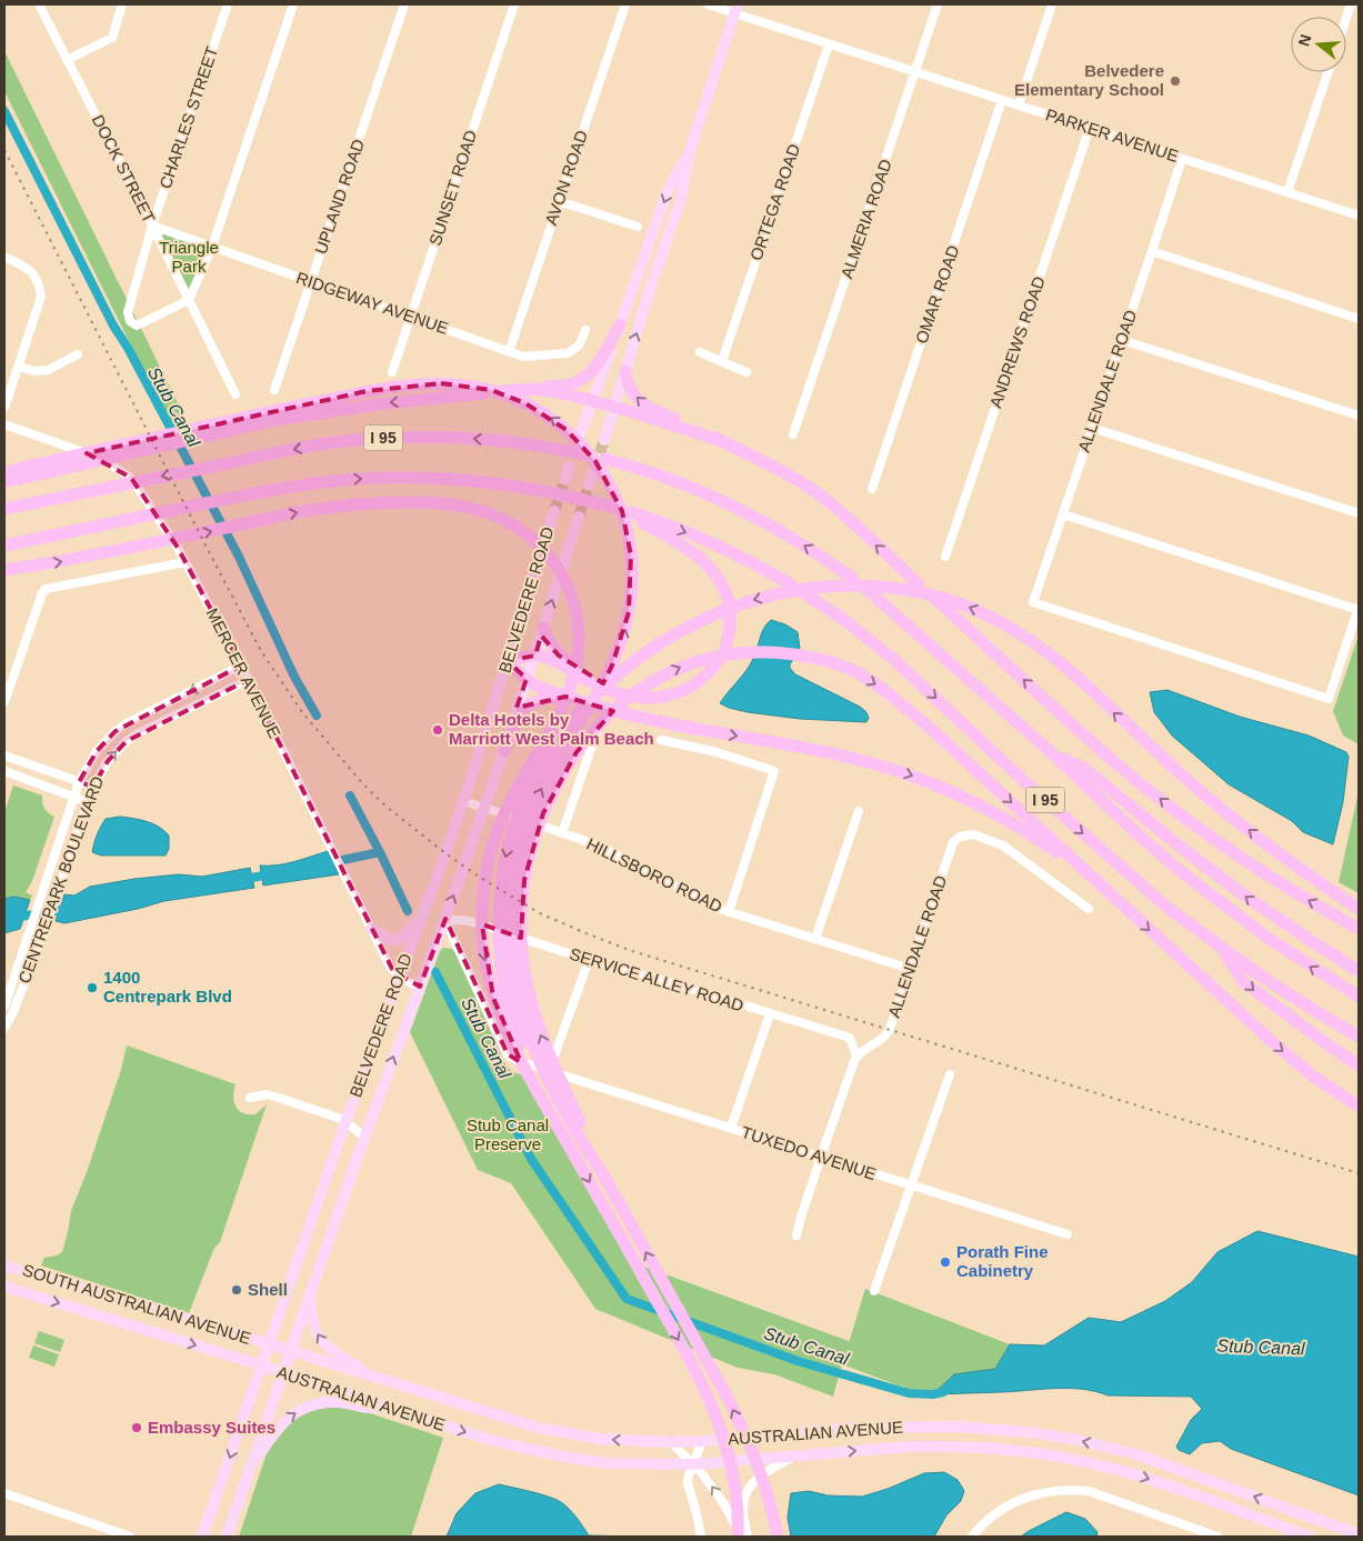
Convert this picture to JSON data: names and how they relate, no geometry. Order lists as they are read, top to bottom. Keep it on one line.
{"streets":{"highway":["I 95"],"main road":["BELVEDERE ROAD","SOUTH AUSTRALIAN AVENUE","AUSTRALIAN AVENUE"],"street":["CHARLES STREET","PARKER AVENUE","DOCK STREET","AVON ROAD","SUNSET ROAD","UPLAND ROAD","ORTEGA ROAD","ALMERIA ROAD","OMAR ROAD","RIDGEWAY AVENUE","ANDREWS ROAD","ALLENDALE ROAD","MERCER AVENUE","HILLSBORO ROAD","CENTREPARK BOULEVARD","SERVICE ALLEY ROAD","TUXEDO AVENUE"]},"crossings":[["CHARLES STREET","DOCK STREET"],["CHARLES STREET","RIDGEWAY AVENUE"],["PARKER AVENUE","ORTEGA ROAD"],["PARKER AVENUE","ALMERIA ROAD"],["PARKER AVENUE","OMAR ROAD"],["PARKER AVENUE","ANDREWS ROAD"],["PARKER AVENUE","ALLENDALE ROAD"],["DOCK STREET","RIDGEWAY AVENUE"],["AVON ROAD","RIDGEWAY AVENUE"],["SUNSET ROAD","RIDGEWAY AVENUE"],["UPLAND ROAD","RIDGEWAY AVENUE"],["ALLENDALE ROAD","HILLSBORO ROAD"],["ALLENDALE ROAD","SERVICE ALLEY ROAD"],["BELVEDERE ROAD","MERCER AVENUE"],["BELVEDERE ROAD","HILLSBORO ROAD"],["BELVEDERE ROAD","SERVICE ALLEY ROAD"],["BELVEDERE ROAD","TUXEDO AVENUE"],["BELVEDERE ROAD","SOUTH AUSTRALIAN AVENUE"],["BELVEDERE ROAD","AUSTRALIAN AVENUE"],["MERCER AVENUE","CENTREPARK BOULEVARD"],["SERVICE ALLEY ROAD","TUXEDO AVENUE"],["SOUTH AUSTRALIAN AVENUE","AUSTRALIAN AVENUE"]],"water":["Stub Canal"],"parks":["Triangle Park","Stub Canal Preserve"],"places":["Belvedere Elementary School","Delta Hotels by Marriott West Palm Beach","1400 Centrepark Blvd","Porath Fine Cabinetry","Shell","Embassy Suites"],"north":"left"}
